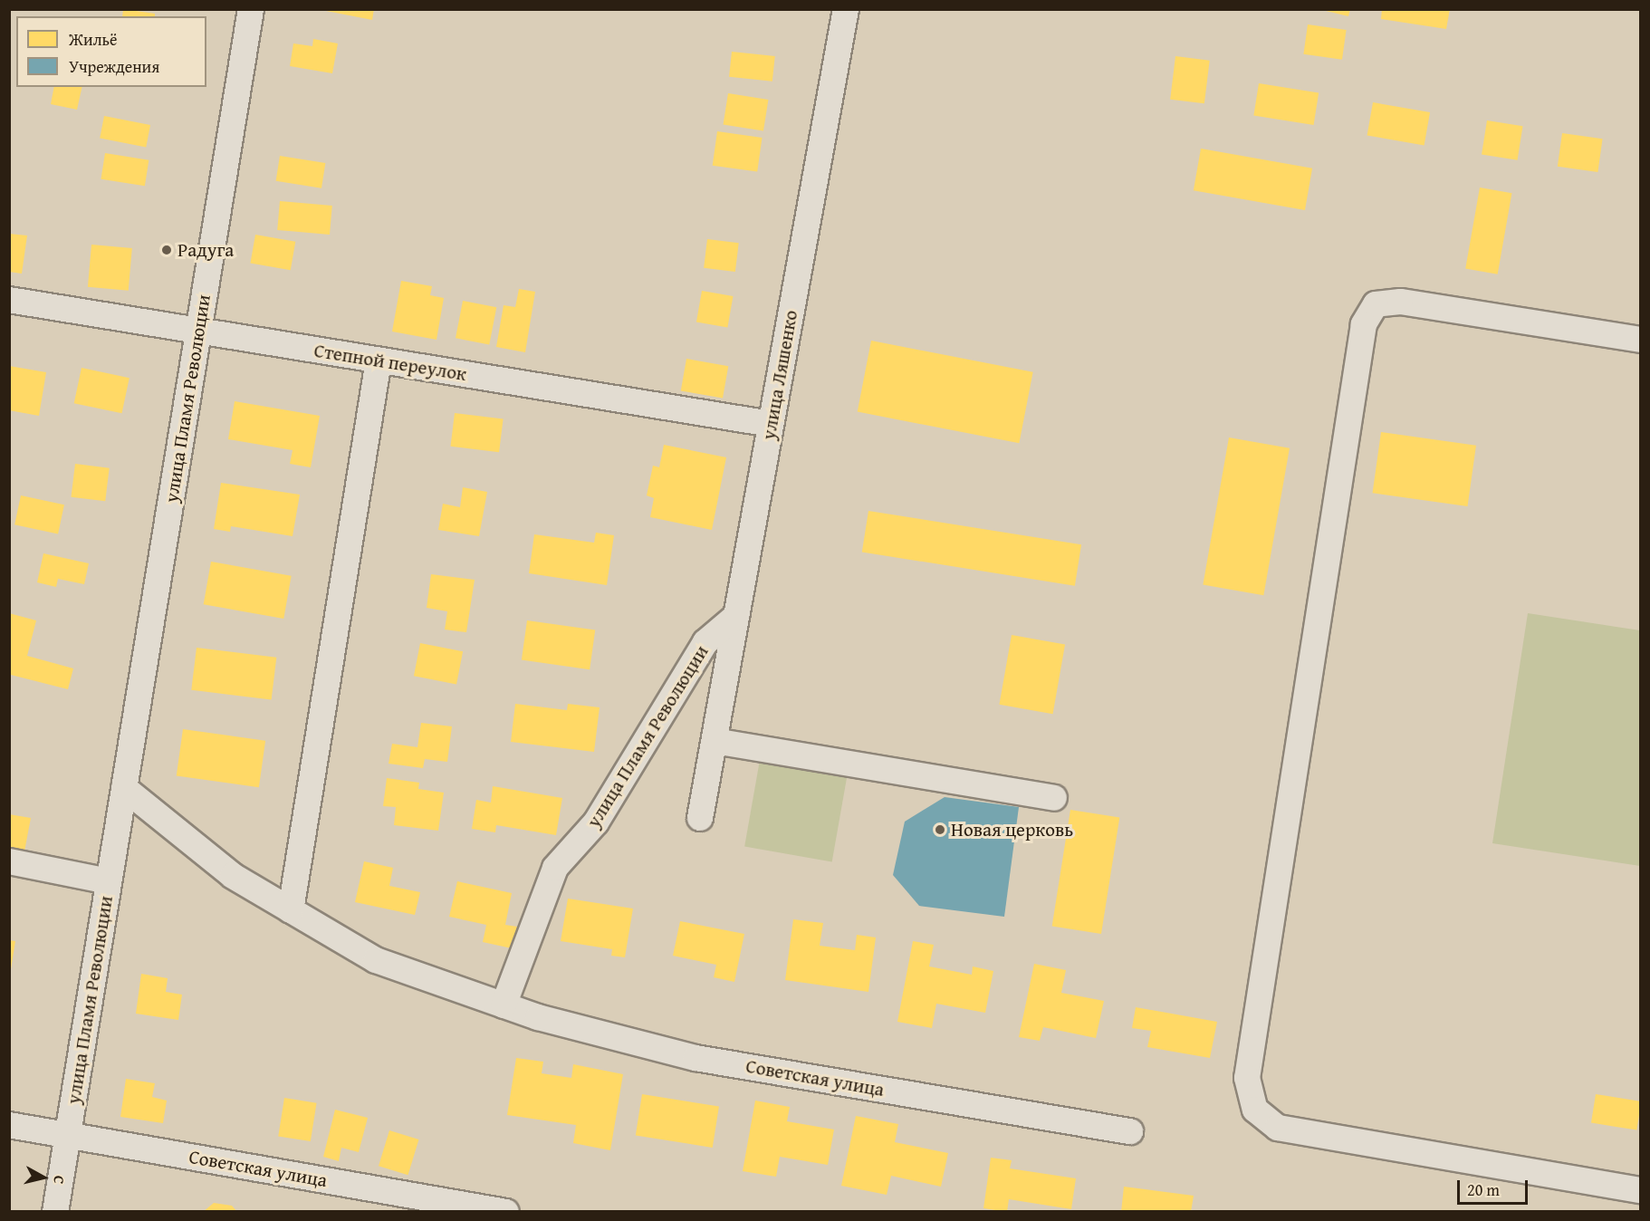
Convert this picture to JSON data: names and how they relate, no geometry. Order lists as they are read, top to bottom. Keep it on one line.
{"streets":{"street":["Степной переулок","улица Ляшенко","улица Пламя Революции","Советская улица"]},"crossings":[["Степной переулок","улица Ляшенко"],["Степной переулок","улица Пламя Революции"],["улица Ляшенко","улица Пламя Революции"],["улица Пламя Революции","Советская улица"]],"places":["Радуга","Новая церковь"],"legend":["Жильё","Учреждения"],"scale_bar":"20 m","north":"right"}
